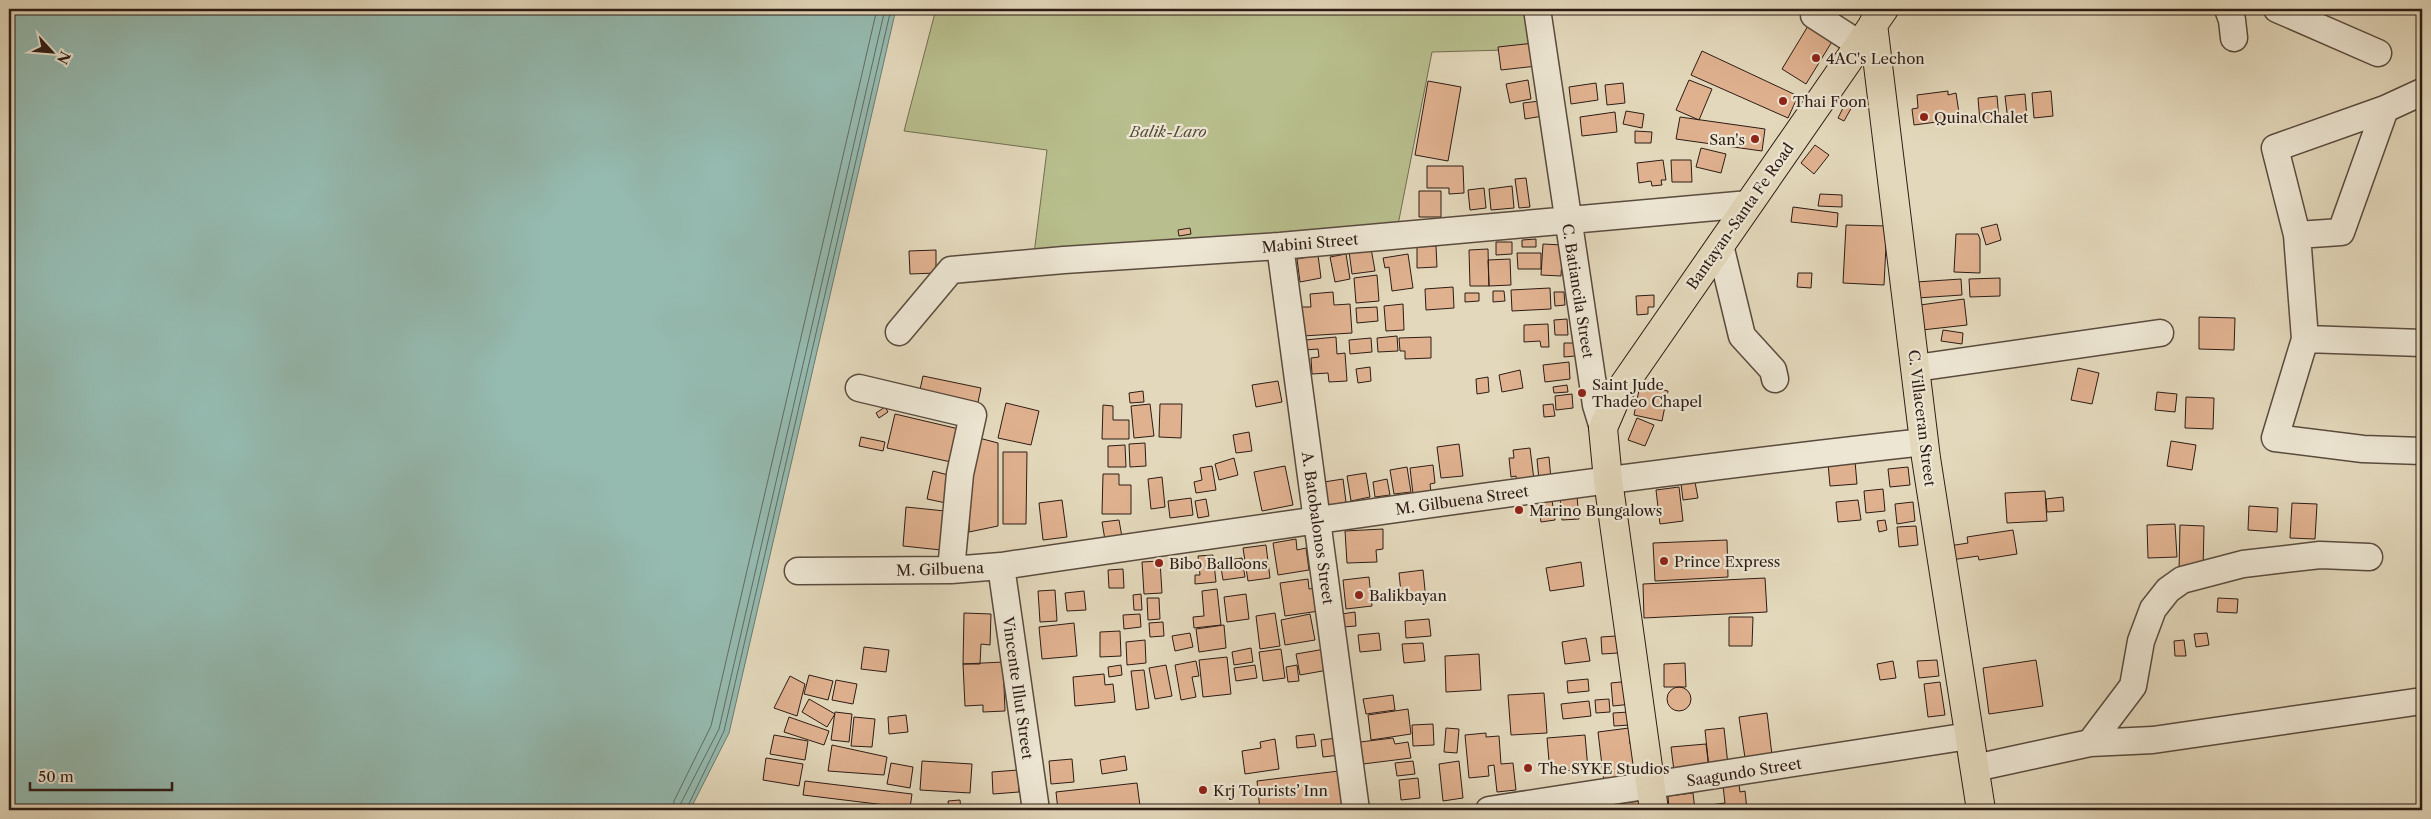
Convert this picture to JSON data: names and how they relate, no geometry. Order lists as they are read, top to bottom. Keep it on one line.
{"streets":{"main road":["Bantayan-Santa Fe Road","C. Batiancila Street","C. Villaceran Street"],"street":["Mabini Street","M. Gilbuena Street","A. Batobalonos Street","M. Gilbuena","Vincente Illut Street","Saagundo Street"]},"crossings":[["Bantayan-Santa Fe Road","Mabini Street"],["Bantayan-Santa Fe Road","C. Batiancila Street"],["Bantayan-Santa Fe Road","C. Villaceran Street"],["Mabini Street","C. Batiancila Street"],["Mabini Street","A. Batobalonos Street"],["C. Batiancila Street","M. Gilbuena Street"],["C. Batiancila Street","Saagundo Street"],["C. Villaceran Street","M. Gilbuena Street"],["C. Villaceran Street","Saagundo Street"],["M. Gilbuena Street","A. Batobalonos Street"],["M. Gilbuena Street","M. Gilbuena"],["M. Gilbuena Street","Vincente Illut Street"],["M. Gilbuena","Vincente Illut Street"]],"parks":["Balik-Laro"],"places":["4AC's Lechon","Thai Foon","Quina Chalet","San's","Saint Jude Thadeo Chapel","Marino Bungalows","Prince Express","Bibo Balloons","Balikbayan","The SYKE Studios","Krj Tourists’ Inn"],"scale_bar":"50 m","north":"bottom right"}
